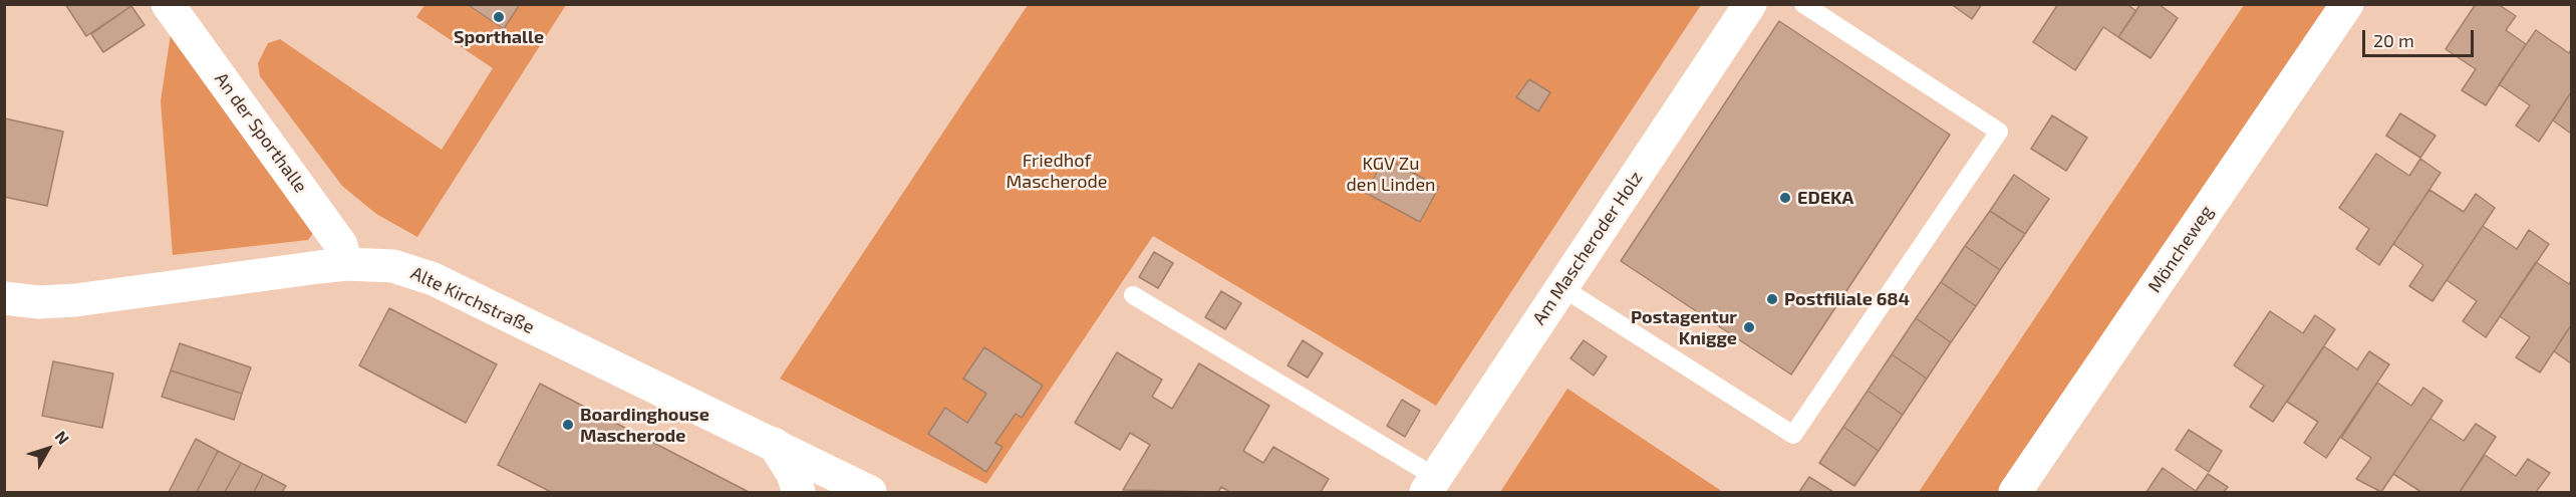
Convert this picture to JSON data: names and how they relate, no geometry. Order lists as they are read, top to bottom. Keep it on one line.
{"streets":{"main road":["An der Sporthalle","Am Mascheroder Holz","Möncheweg","Alte Kirchstraße"]},"crossings":[["An der Sporthalle","Alte Kirchstraße"]],"parks":["Friedhof Mascherode","KGV Zu den Linden"],"places":["Sporthalle","EDEKA","Postfiliale 684","Postagentur Knigge","Boardinghouse Mascherode"],"scale_bar":"20 m","north":"top right"}
